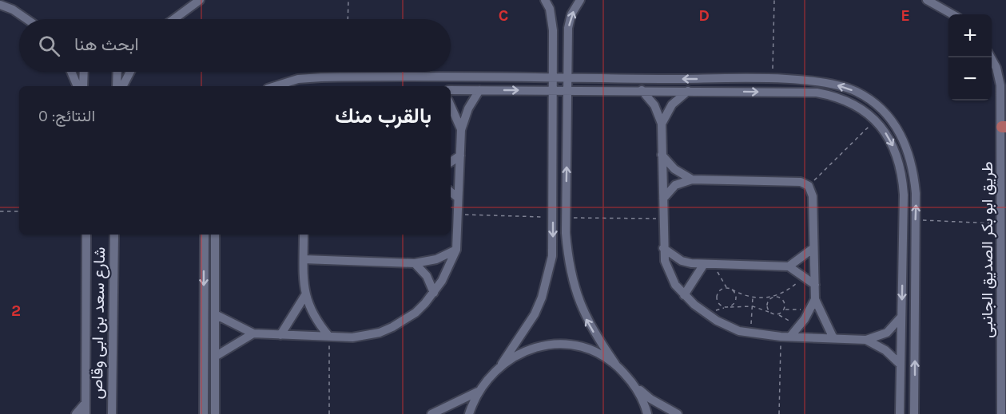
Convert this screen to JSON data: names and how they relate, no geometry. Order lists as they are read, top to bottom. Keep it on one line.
{"streets":{"street":["طريق ابو بكر الصديق الجانبى","شارع سعد بن ابى وقاص"]},"page":{"map_buttons":["+","−"],"search":"ابحث هنا","heading":["بالقرب منك","النتائج: 0"]},"grid":{"columns":["C","D","E"],"rows":["2"]}}
